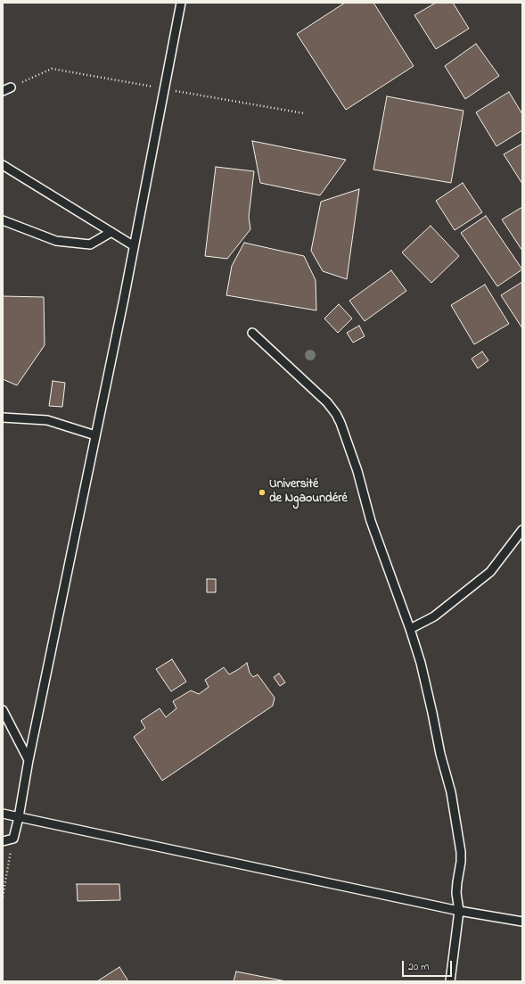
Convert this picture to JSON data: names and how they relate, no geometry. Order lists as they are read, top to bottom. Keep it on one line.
{"places":["Université de Ngaoundéré"],"scale_bar":"20 m"}
